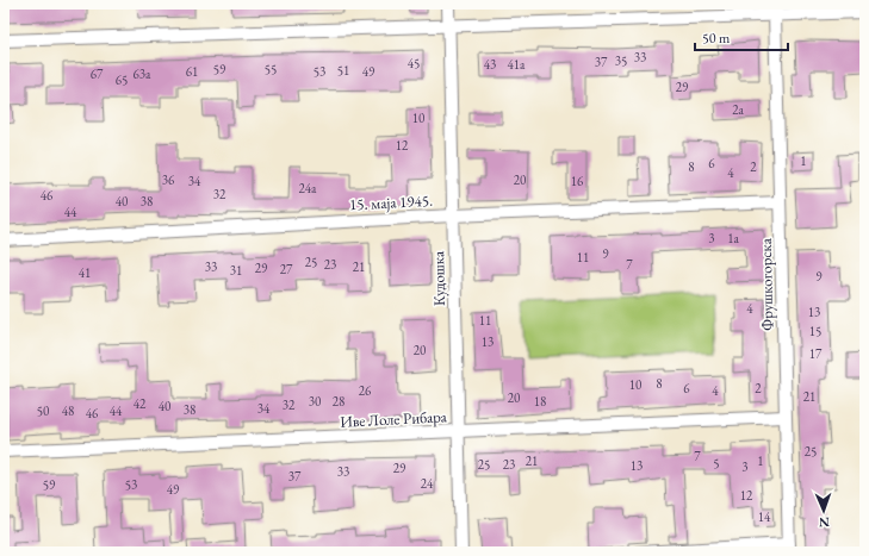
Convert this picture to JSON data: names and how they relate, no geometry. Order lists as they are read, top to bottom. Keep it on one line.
{"streets":{"street":["15. маја 1945.","Кудошка","Фрушкогорска","Иве Лоле Рибара"]},"crossings":[["15. маја 1945.","Кудошка"],["15. маја 1945.","Фрушкогорска"],["Кудошка","Иве Лоле Рибара"],["Фрушкогорска","Иве Лоле Рибара"]],"house_numbers":["33","35","37","45","43","41a","59","55","51","61","53","49","67","63a","65","29","2a","10","12","1","6","8","2","4","36","20","34","16","24a","32","46","40","38","44","3","1a","9","11","25","23","7","33","21","29","27","31","41","9","4","13","11","15","13","20","17","8","10","6","2","26","4","21","20","30","28","18","42","32","40","34","38","50","48","44","46","25","7","21","1","5","25","23","13","3","29","33","37","24","59","53","49","12","14"],"scale_bar":"50 m","north":"bottom"}
